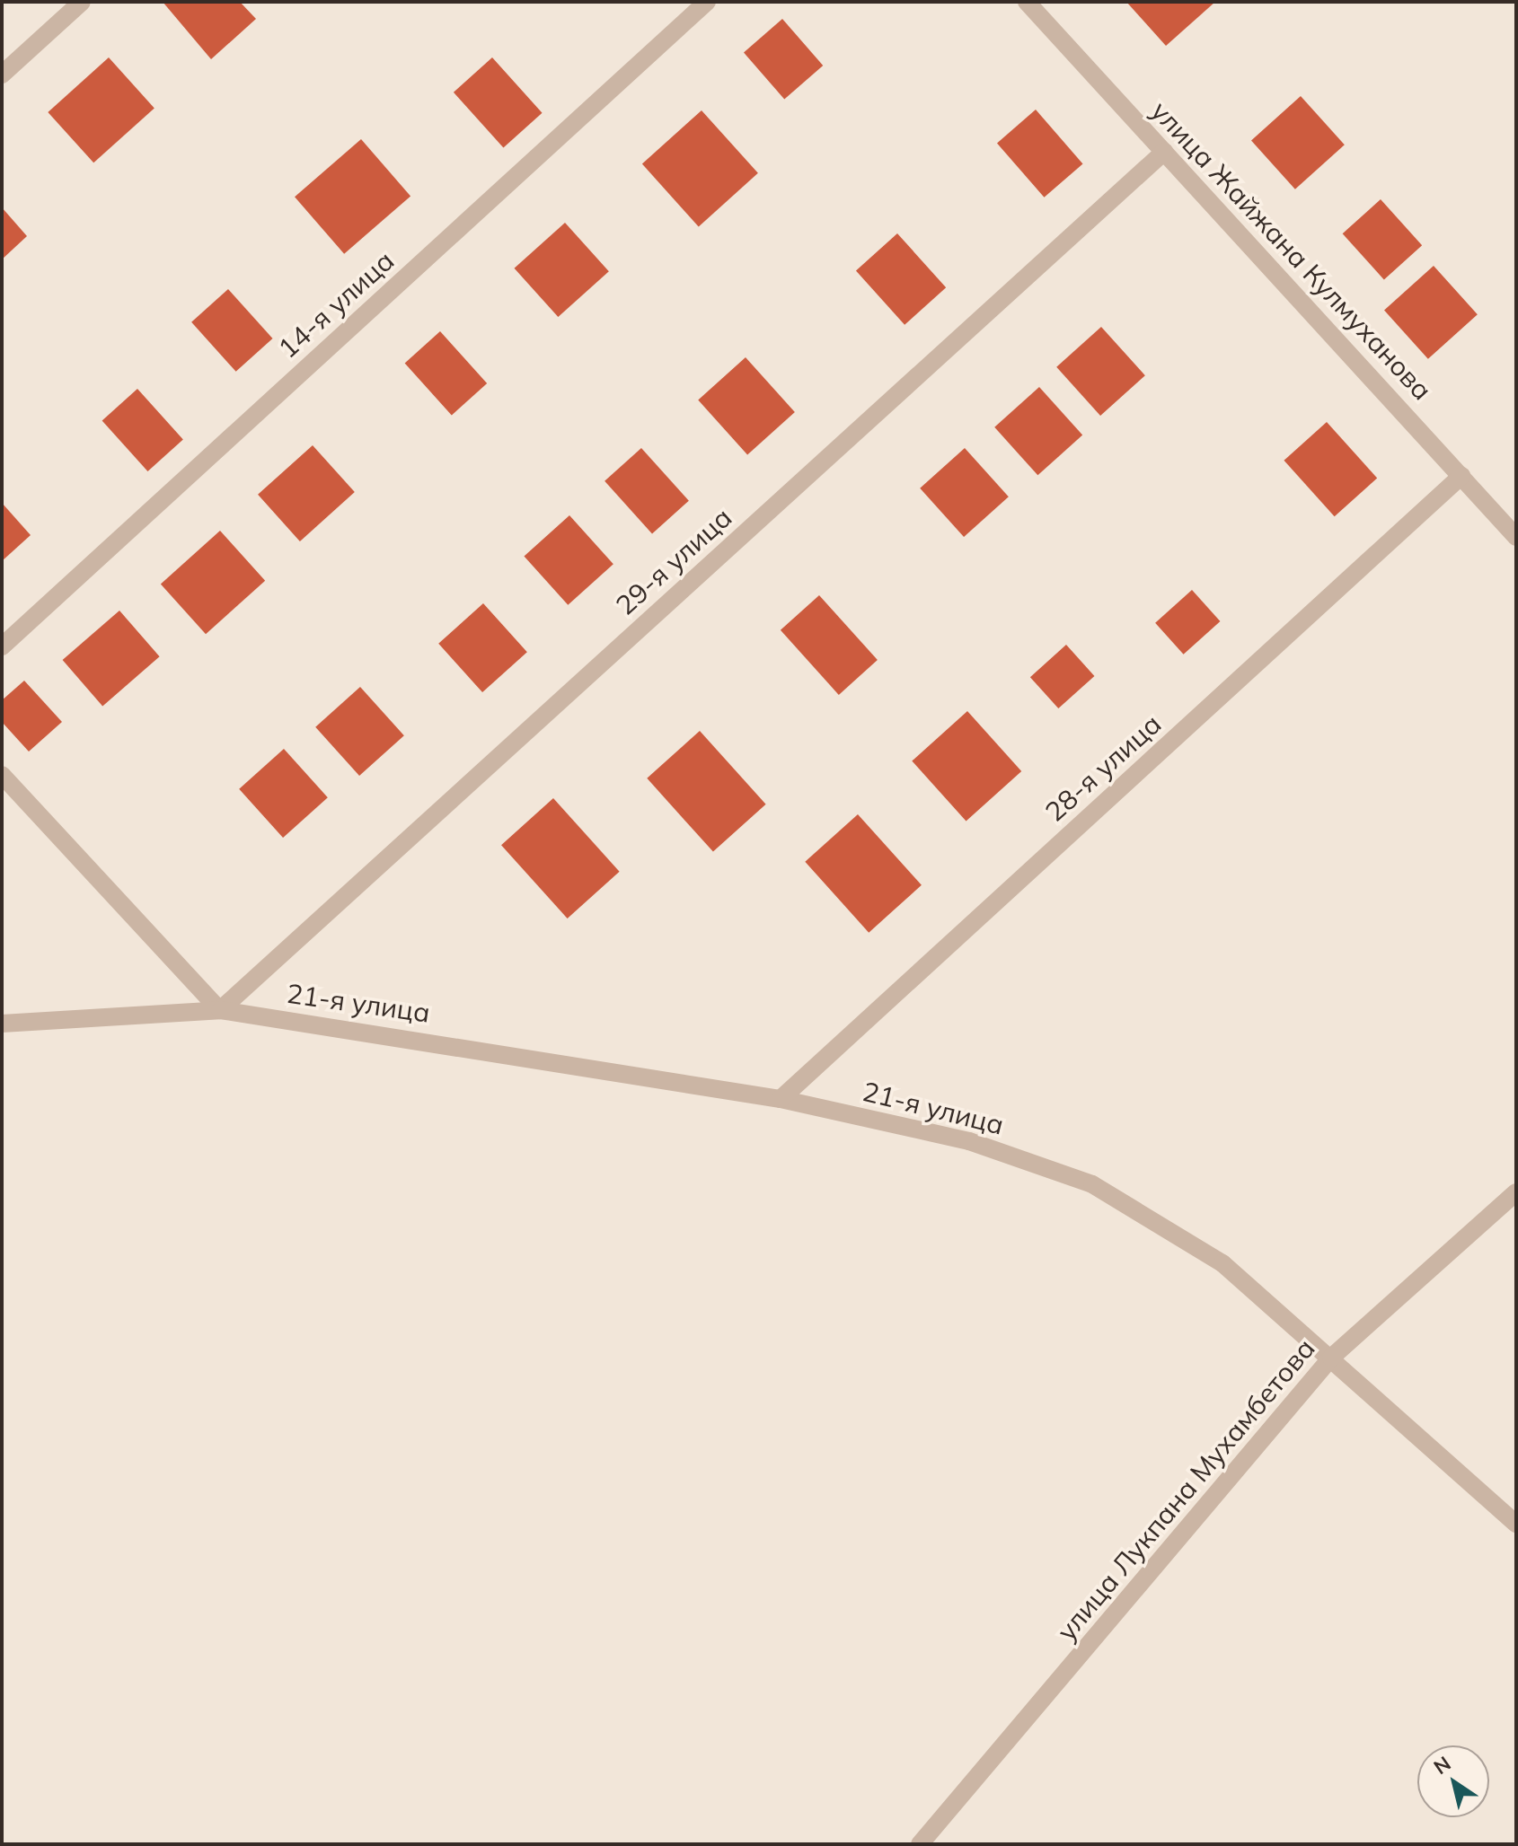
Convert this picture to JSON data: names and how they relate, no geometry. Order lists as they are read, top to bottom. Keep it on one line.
{"streets":{"street":["улица Жайжана Кулмуханова","14-я улица","29-я улица","28-я улица","21-я улица","улица Лукпана Мухамбетова"]},"crossings":[["улица Жайжана Кулмуханова","29-я улица"],["улица Жайжана Кулмуханова","28-я улица"],["29-я улица","21-я улица"],["28-я улица","21-я улица"],["21-я улица","улица Лукпана Мухамбетова"]],"north":"top left"}
